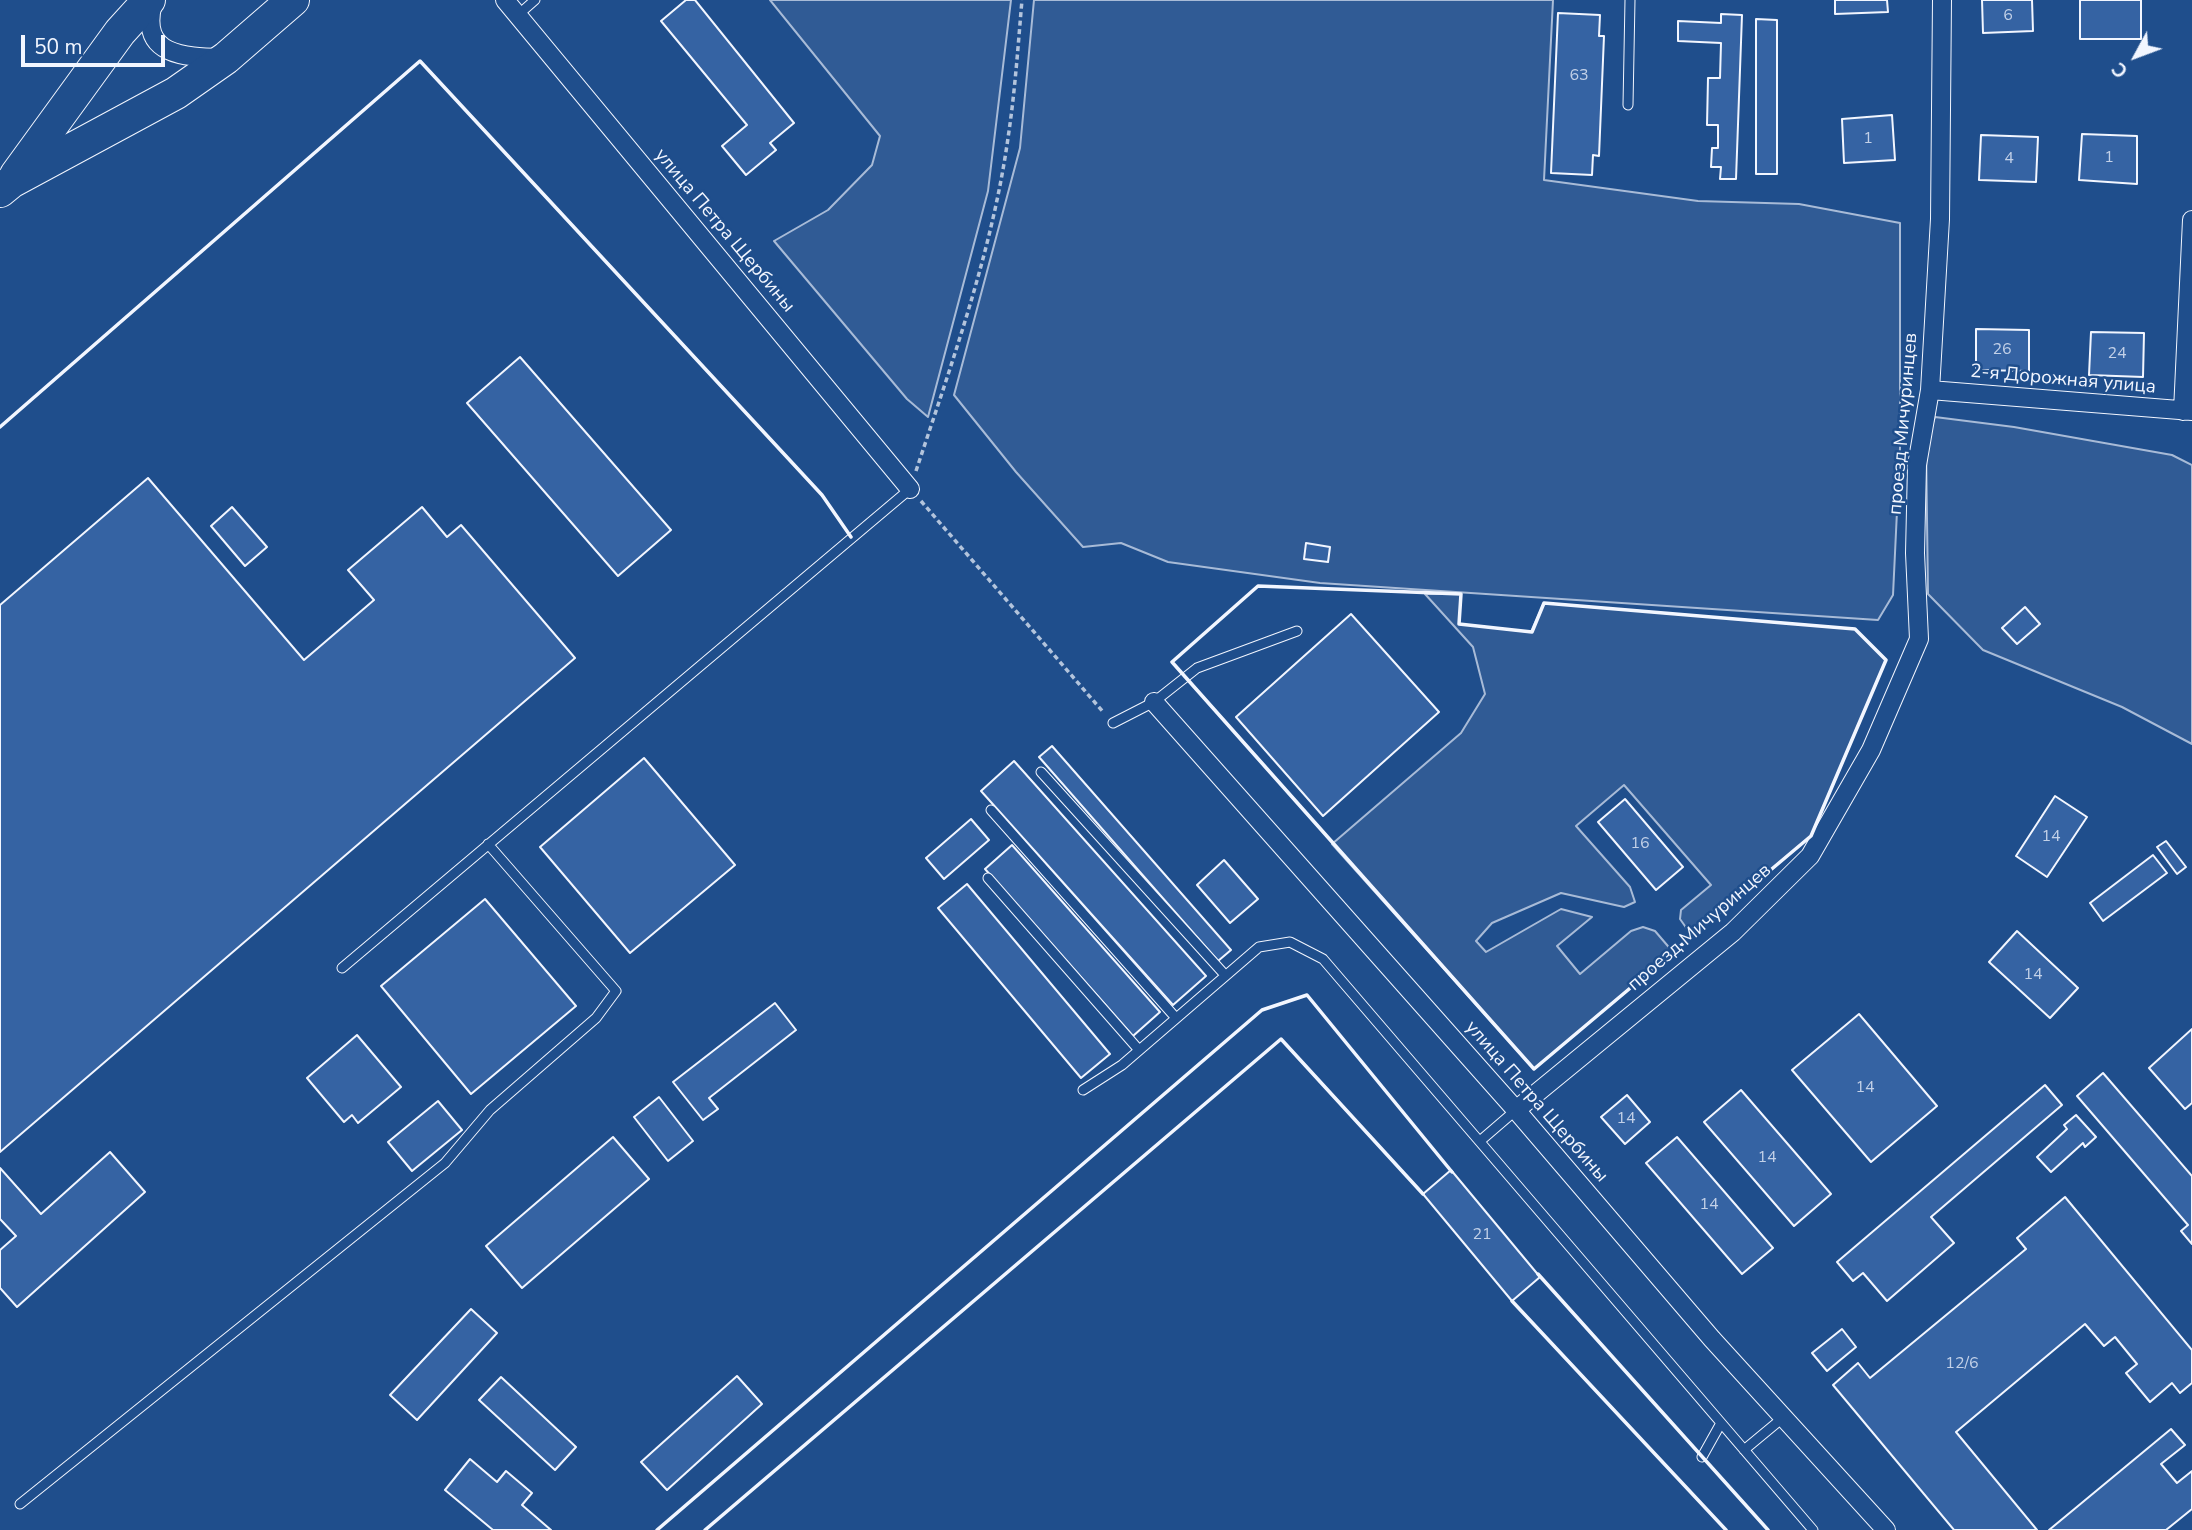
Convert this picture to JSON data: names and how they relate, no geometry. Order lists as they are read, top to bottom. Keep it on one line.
{"streets":{"street":["улица Петра Щербины","2-я Дорожная улица","проезд Мичуринцев"]},"crossings":[["улица Петра Щербины","проезд Мичуринцев"],["2-я Дорожная улица","проезд Мичуринцев"]],"house_numbers":["6","63","1","1","4","26","24","14","16","14","14","14","14","14","21","12/6"],"scale_bar":"50 m","north":"bottom left"}
